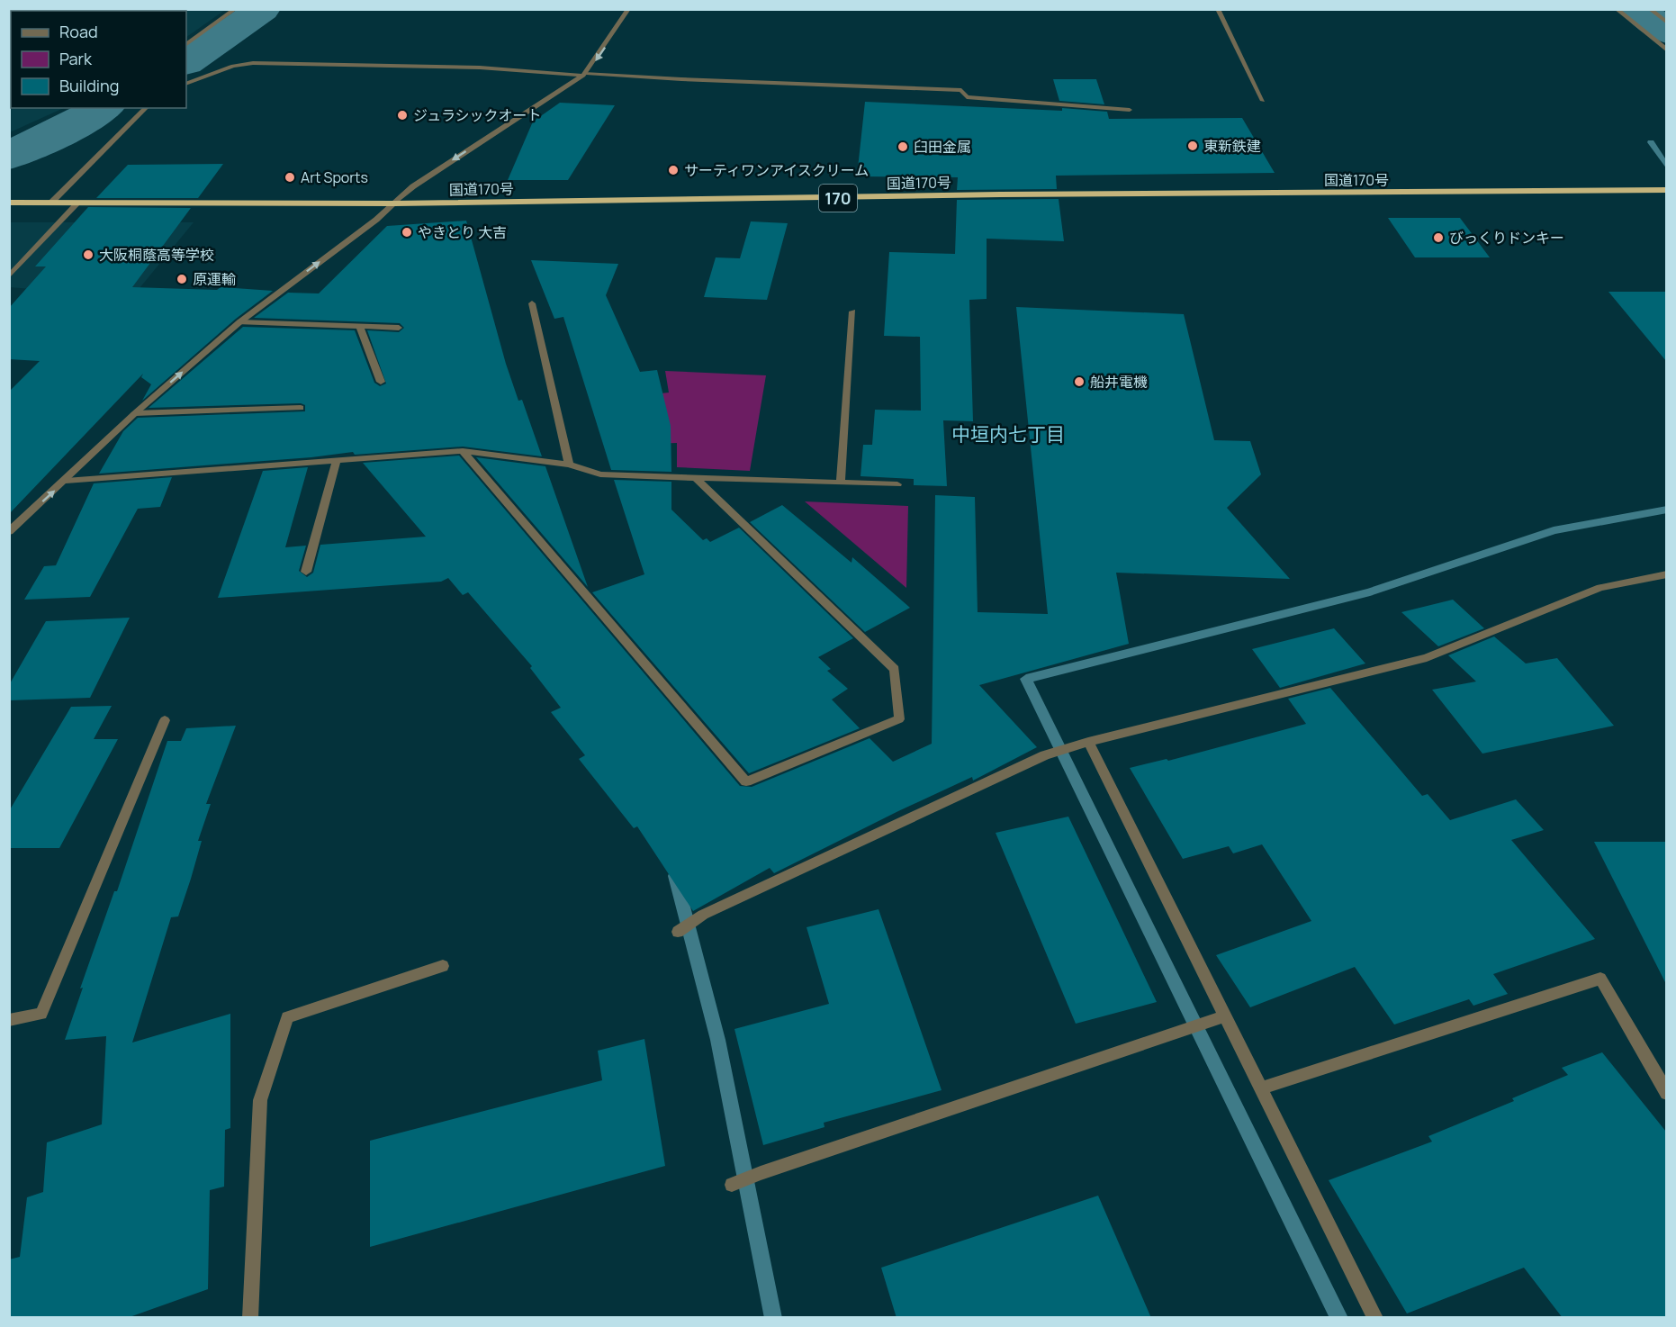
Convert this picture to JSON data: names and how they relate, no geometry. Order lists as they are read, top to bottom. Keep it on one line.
{"streets":{"highway":["国道170号","170"]},"districts":["中垣内七丁目"],"places":["ジュラシックオート","東新鉄建","臼田金属","サーティワンアイスクリーム","Art Sports","やきとり 大吉","びっくりドンキー","大阪桐蔭高等学校","原運輸","船井電機"],"legend":["Road","Park","Building"]}
